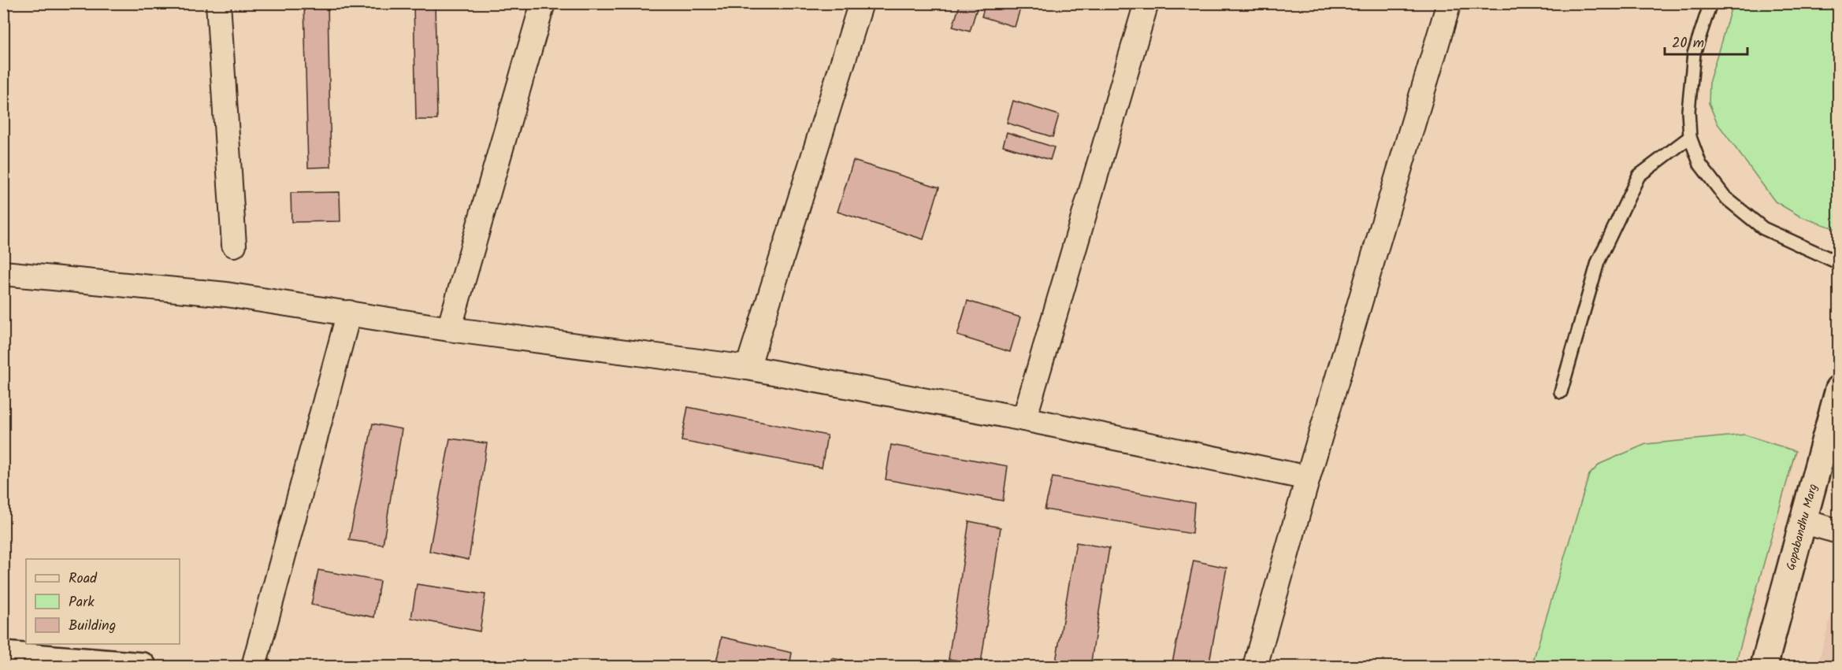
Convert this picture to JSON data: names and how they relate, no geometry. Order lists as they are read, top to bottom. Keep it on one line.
{"streets":{"main road":["Gopabandhu Marg"]},"legend":["Road","Park","Building"],"scale_bar":"20 m"}
